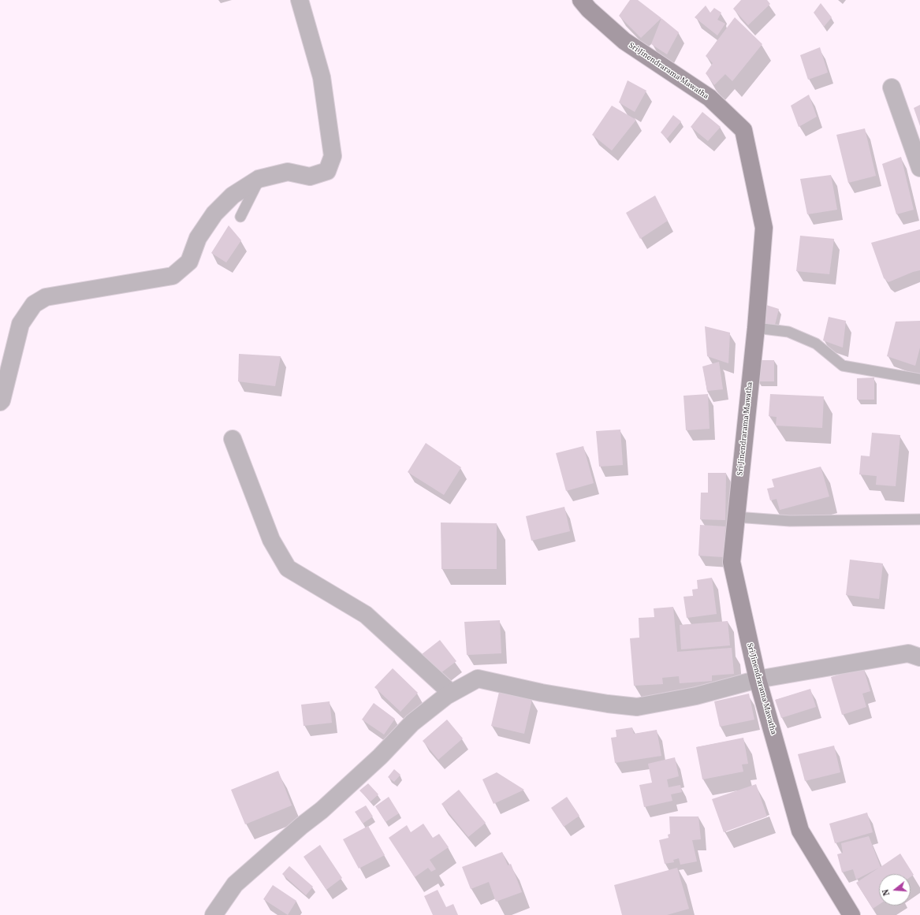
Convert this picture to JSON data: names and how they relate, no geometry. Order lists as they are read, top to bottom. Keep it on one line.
{"streets":{"main road":["Sri Jinendrarama Mawatha"]},"north":"left"}
